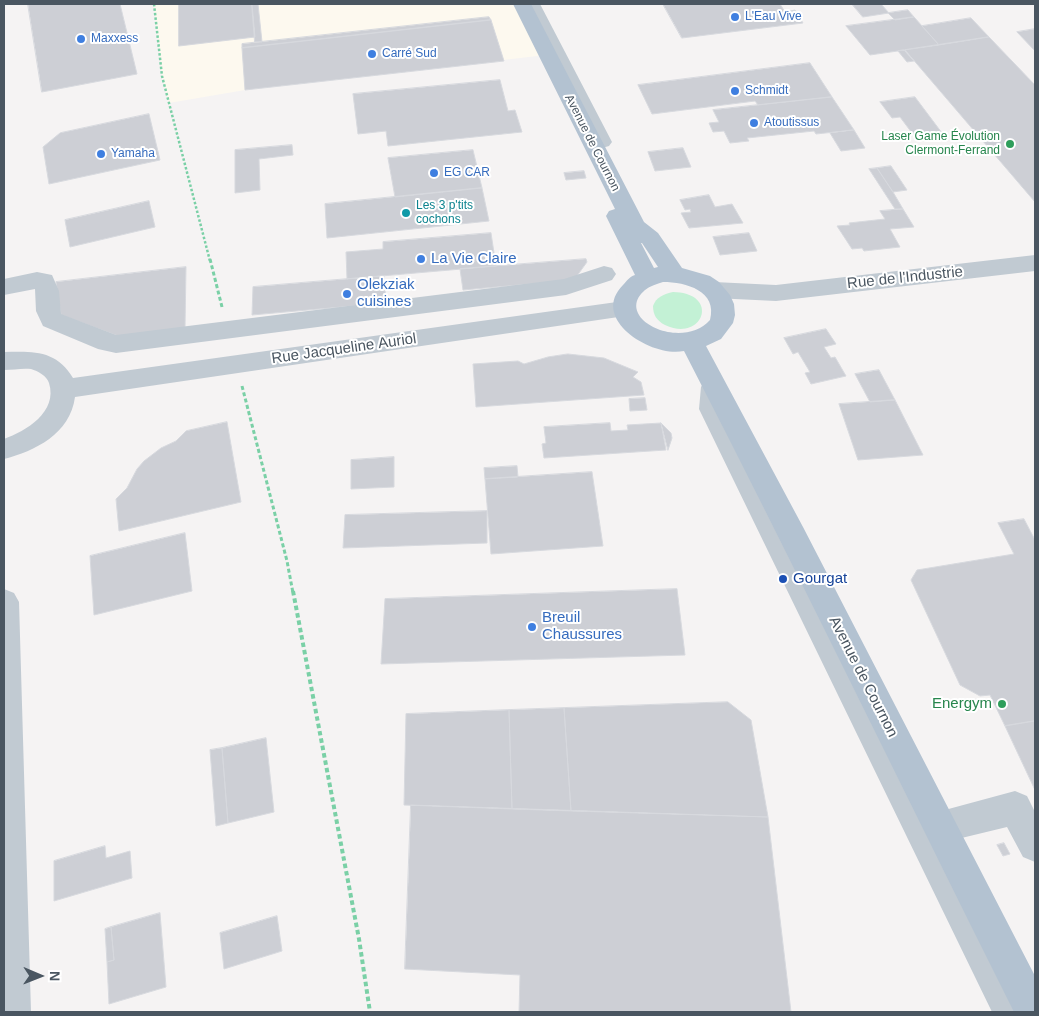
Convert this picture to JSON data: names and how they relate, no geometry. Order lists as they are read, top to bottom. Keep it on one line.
{"streets":{"main road":["Avenue de Cournon"],"street":["Rue de l'Industrie","Rue Jacqueline Auriol"]},"crossings":[["Avenue de Cournon","Rue de l'Industrie"],["Avenue de Cournon","Rue Jacqueline Auriol"],["Rue de l'Industrie","Rue Jacqueline Auriol"]],"places":["L'Eau Vive","Maxxess","Carré Sud","Schmidt","Atoutissus","Laser Game Évolution Clermont-Ferrand","Yamaha","EG CAR","Les 3 p'tits cochons","La Vie Claire","Olekziak cuisines","Gourgat","Breuil Chaussures","Energym"],"north":"right"}
